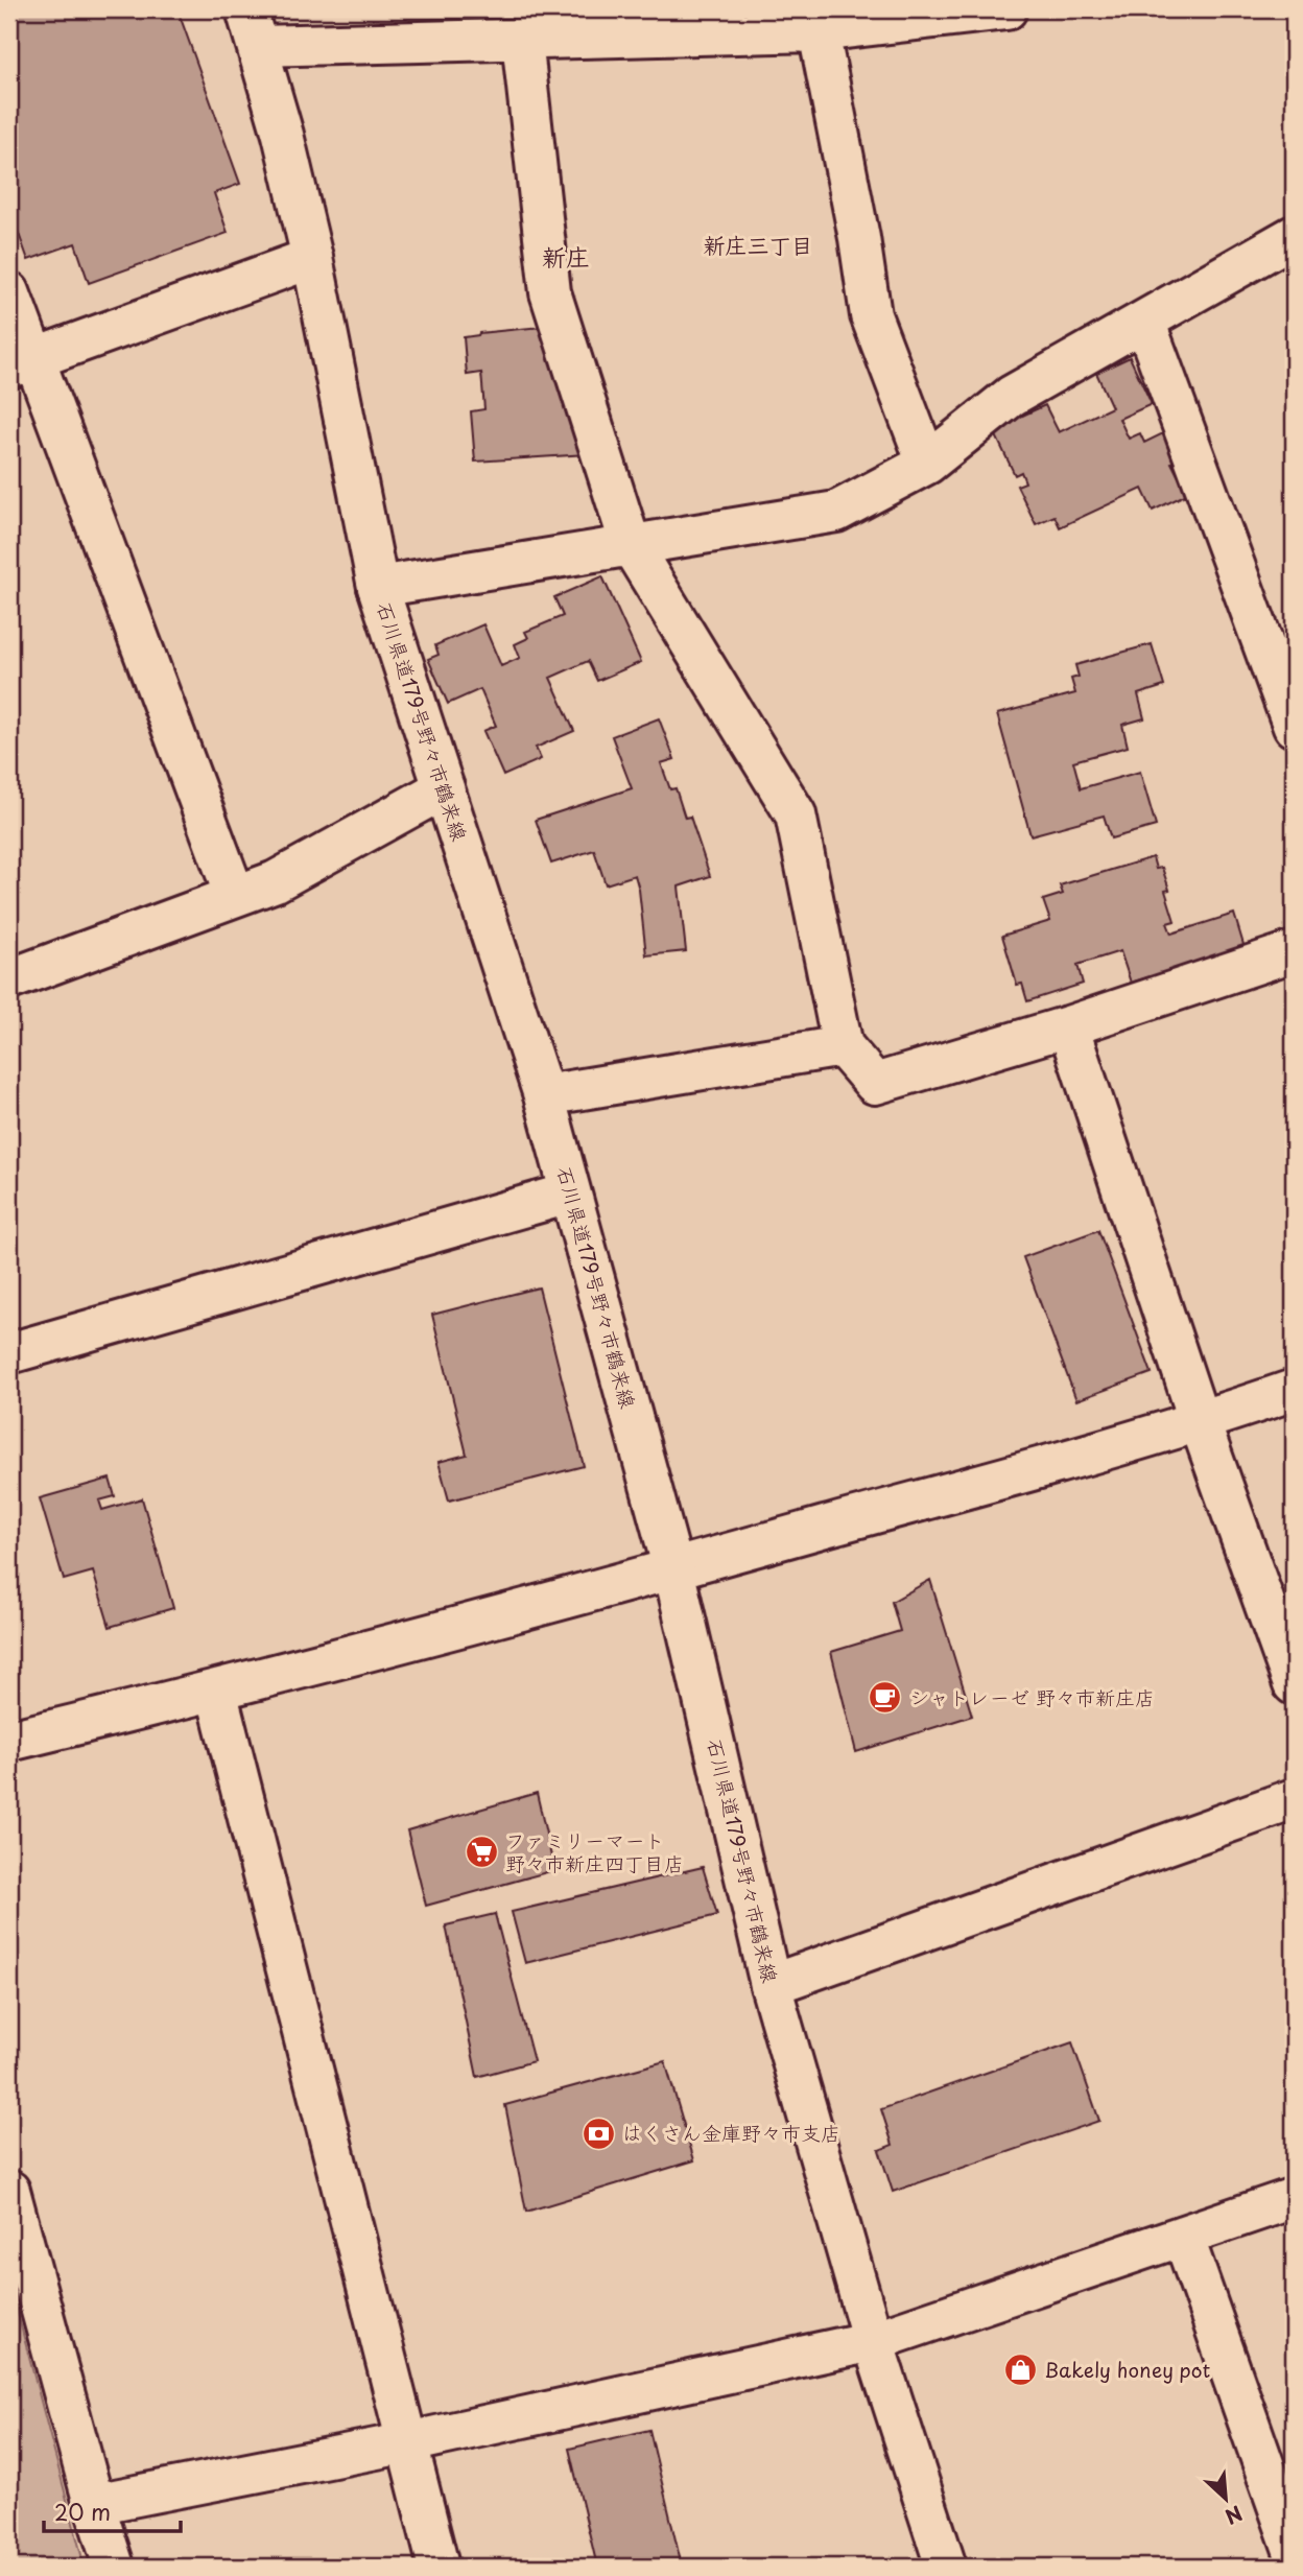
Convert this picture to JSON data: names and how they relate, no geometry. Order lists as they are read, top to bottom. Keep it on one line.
{"streets":{"street":["石川県道179号野々市鶴来線"]},"districts":["新庄三丁目","新庄"],"places":{"cafe":["シャトレーゼ 野々市新庄店"],"supermarket":["ファミリーマート 野々市新庄四丁目店"],"bank":["はくさん金庫野々市支店"],"shop":["Bakely honey pot"]},"scale_bar":"20 m","north":"bottom right"}
